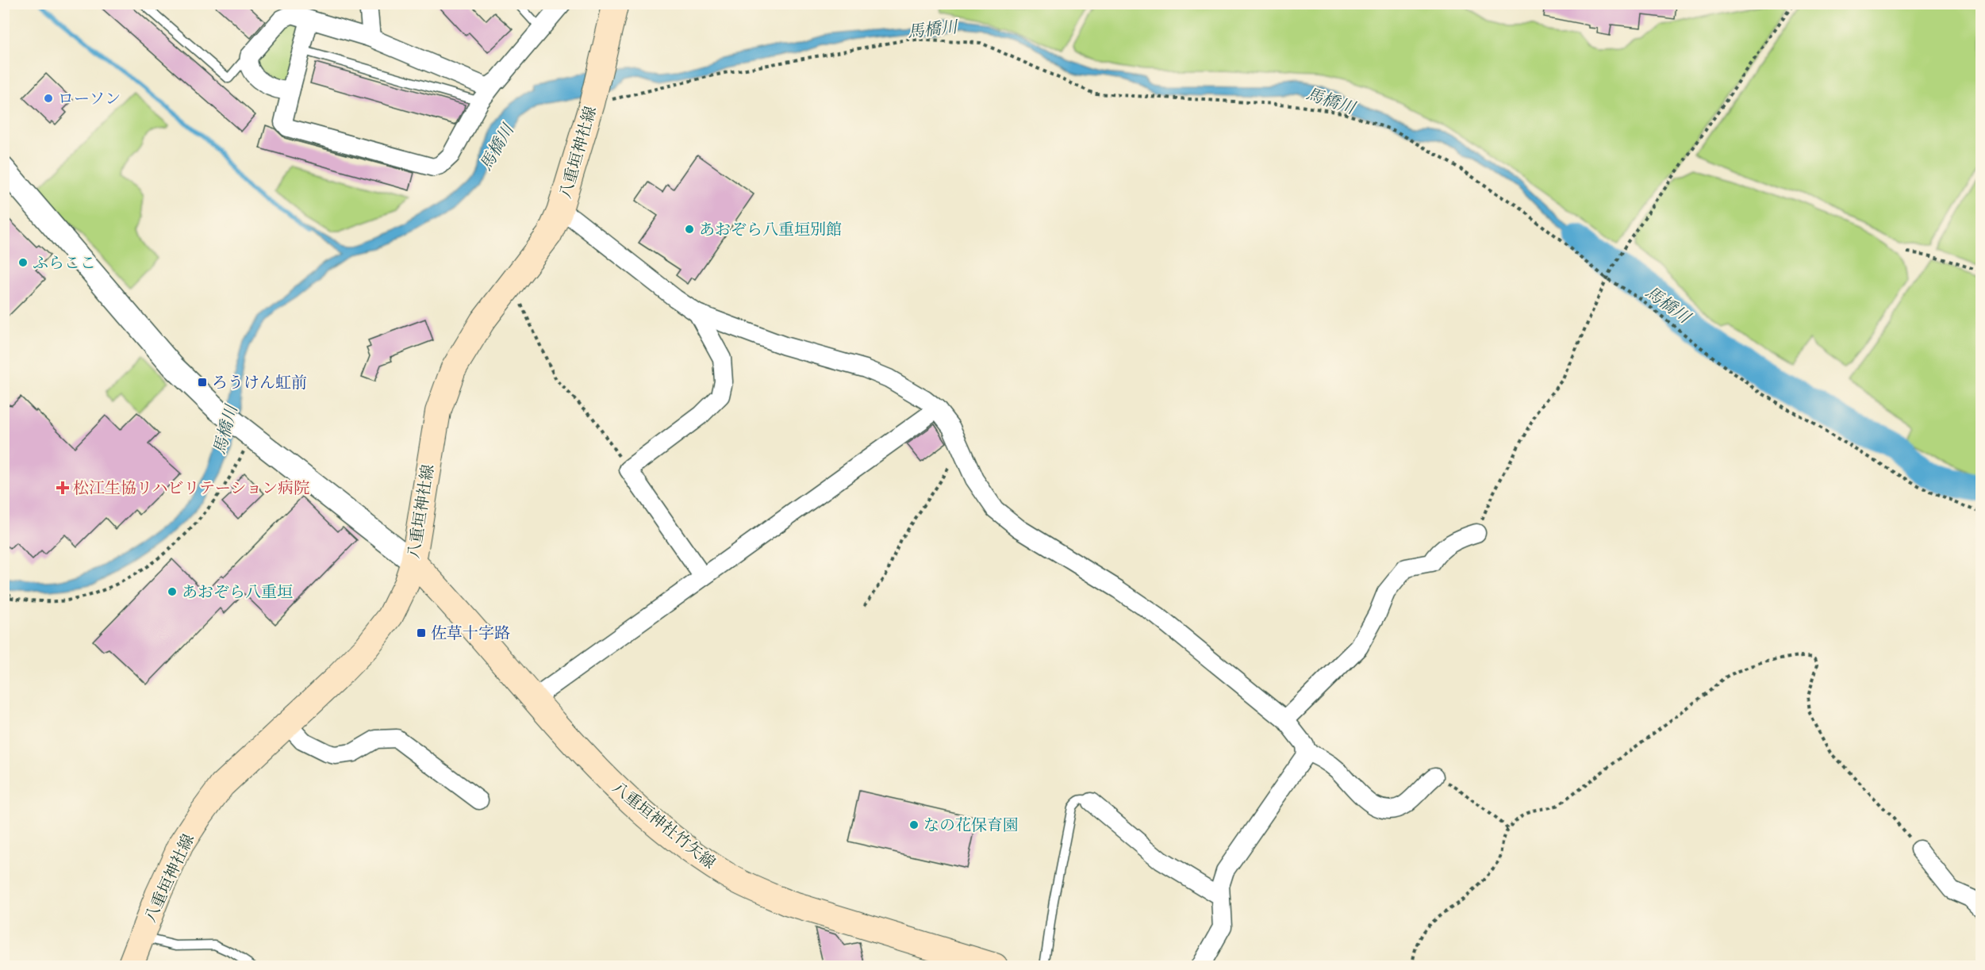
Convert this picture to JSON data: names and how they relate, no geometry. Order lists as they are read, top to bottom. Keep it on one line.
{"streets":{"main road":["八重垣神社線","八重垣神社竹矢線"]},"crossings":[["八重垣神社線","八重垣神社竹矢線"]],"water":["馬橋川"],"places":{"other":["ローソン","あおぞら八重垣別館","ふらここ","あおぞら八重垣","なの花保育園"],"transit":["ろうけん虹前","佐草十字路"],"health":["松江生協リハビリテーション病院"]}}
